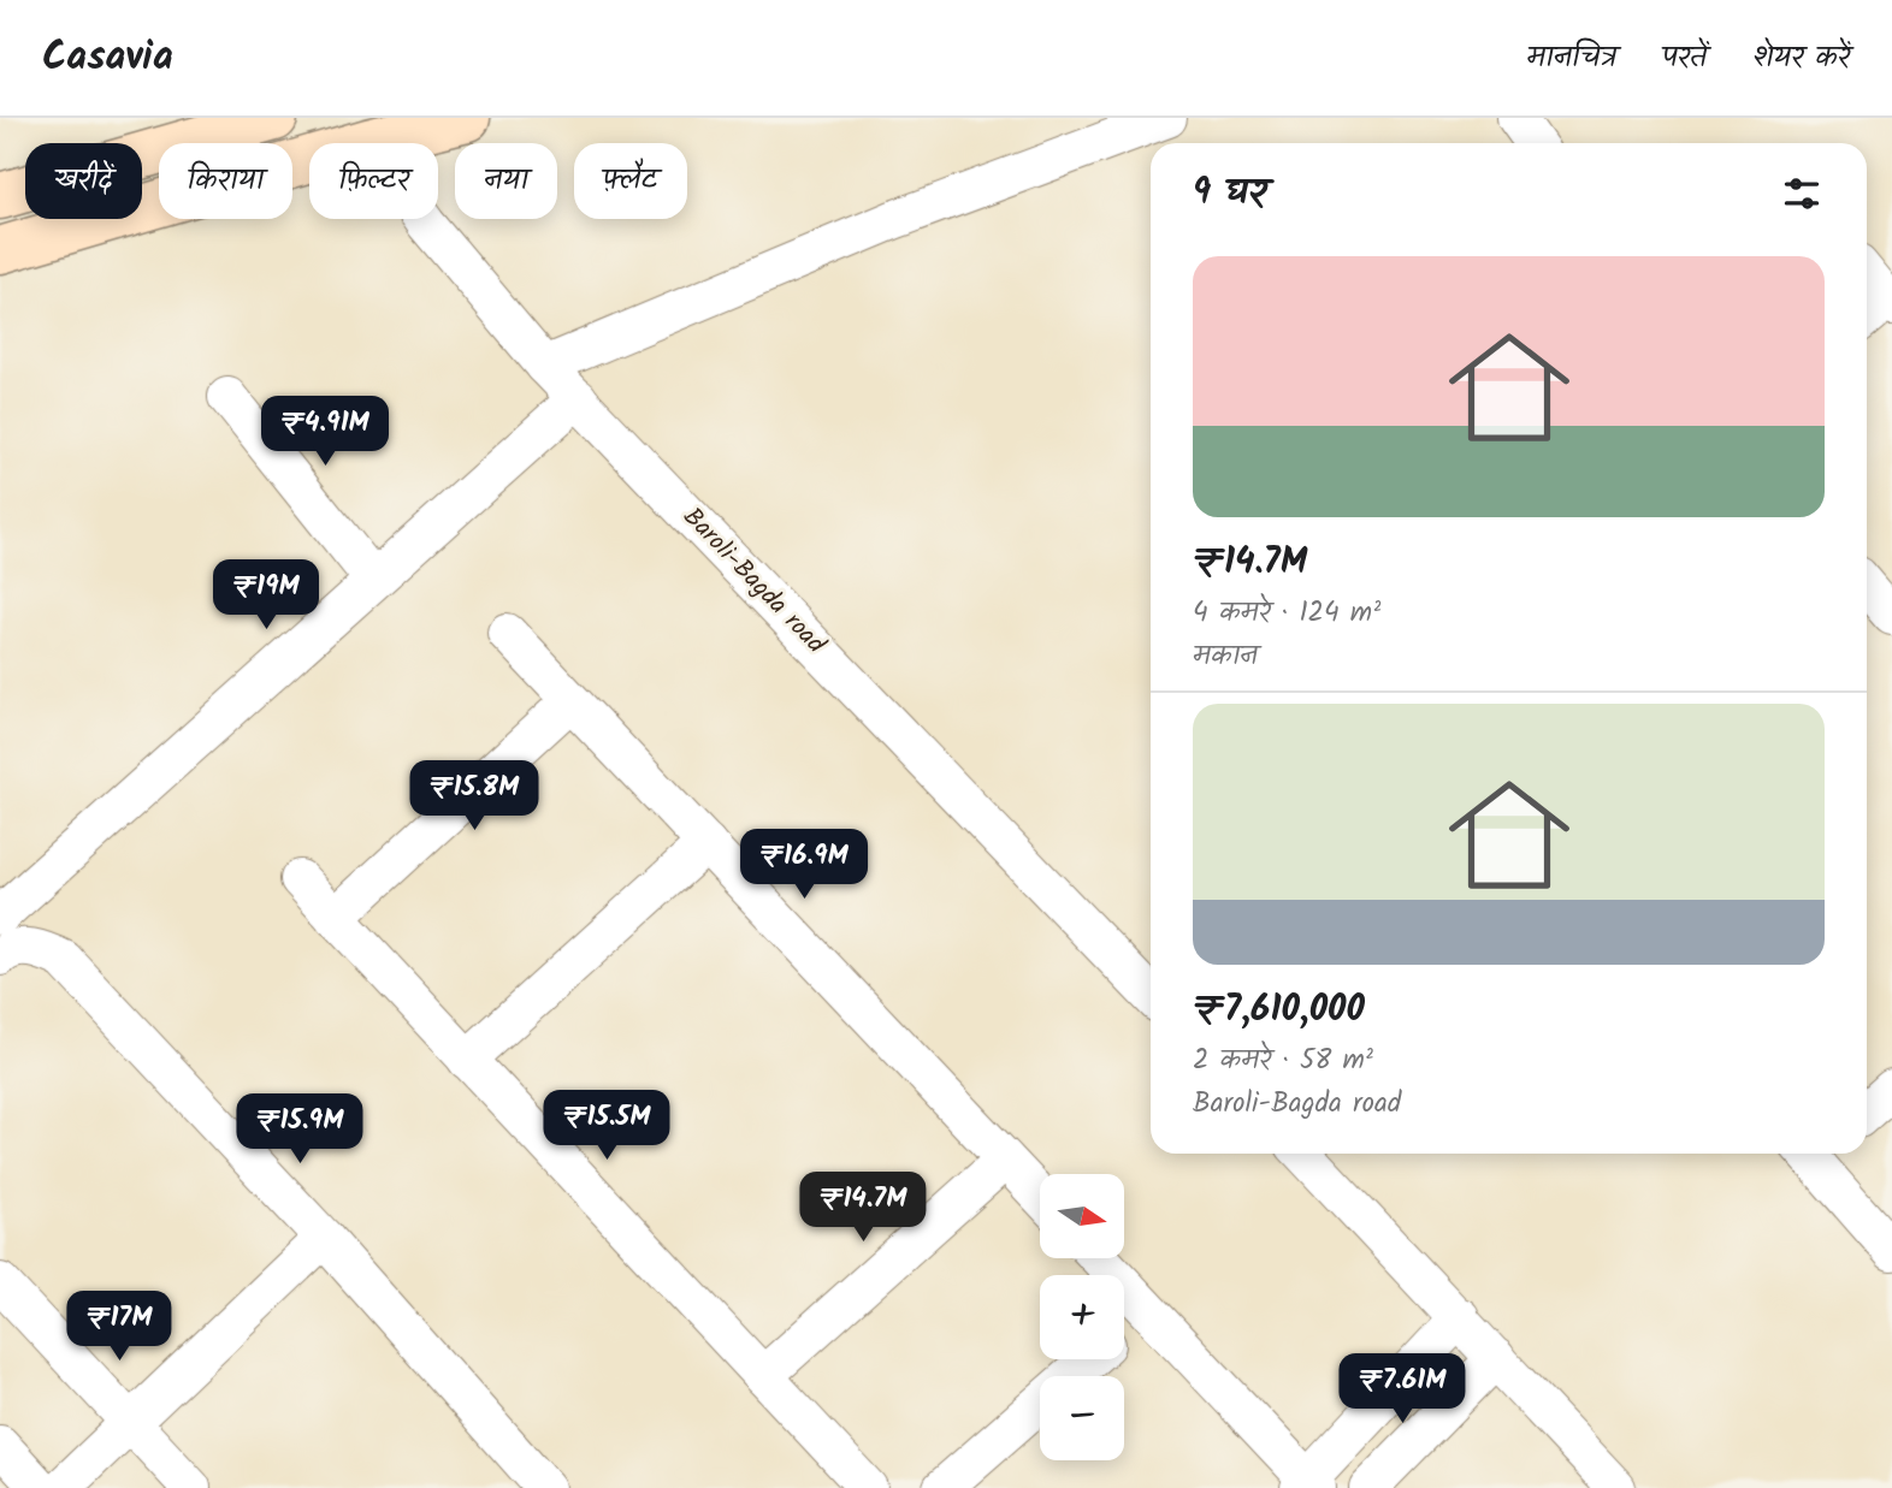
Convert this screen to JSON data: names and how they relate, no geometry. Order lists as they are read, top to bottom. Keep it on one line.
{"streets":{"street":["Baroli-Bagda road"]},"north":"right","page":{"header":"Casavia","nav":["मानचित्र","परतें","शेयर करें"],"chip":["खरीदें","किराया","फ़िल्टर","नया","फ़्लैट"],"heading":"9 घर","list":[{"name":"₹14.7M","note":"4 कमरे · 124 m² · मकान"},{"name":"₹7,610,000","note":"2 कमरे · 58 m² · Baroli-Bagda road"}],"price":["₹4.91M","₹19M","₹15.8M","₹16.9M","₹15.5M","₹15.9M","₹14.7M","₹17M","₹7.61M"],"map_buttons":["+","−"]}}
